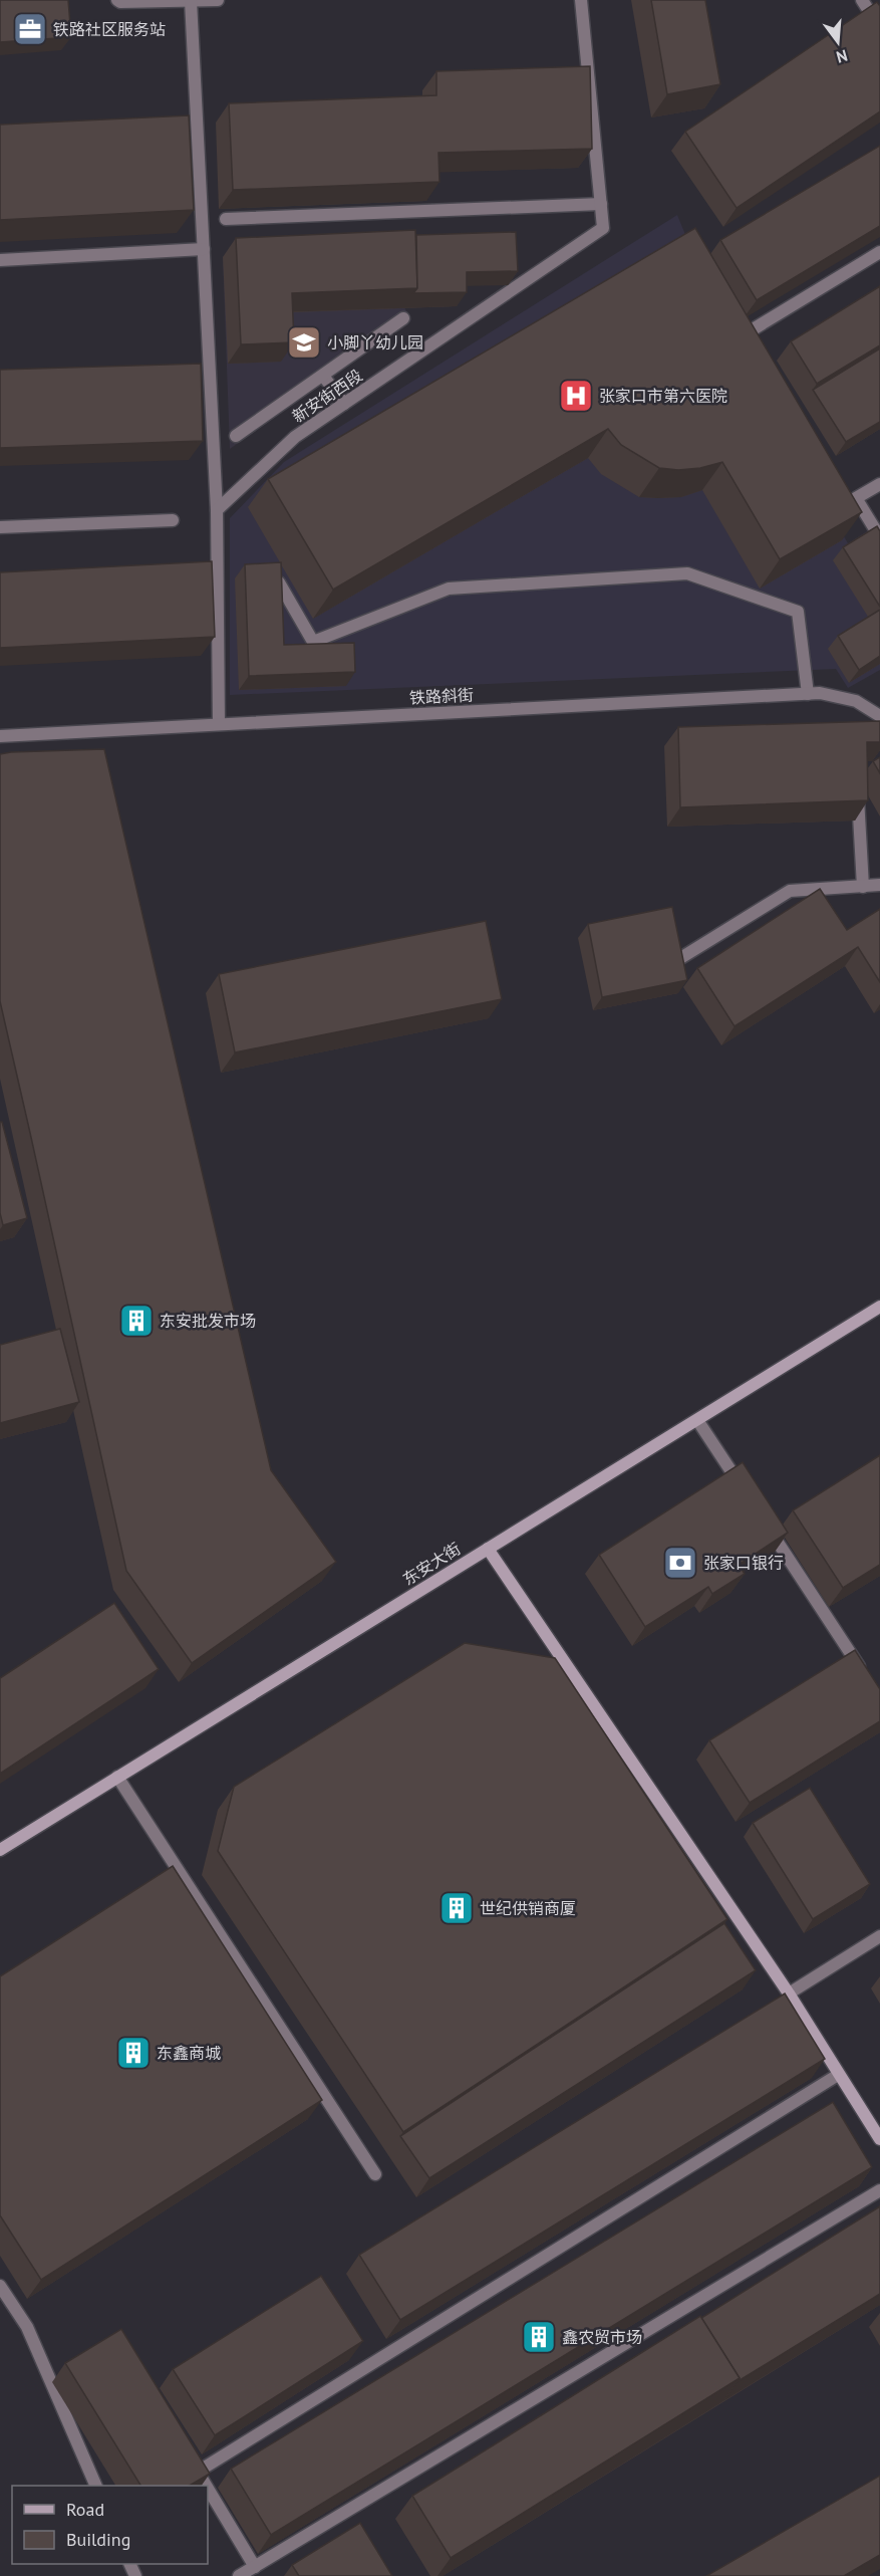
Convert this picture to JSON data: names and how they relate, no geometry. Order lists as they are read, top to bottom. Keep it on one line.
{"streets":{"main road":["东安大街"],"street":["新安街西段","铁路斜街"]},"places":{"office":["铁路社区服务站"],"school or university":["小脚丫幼儿园"],"hospital":["张家口市第六医院"],"building":["东安批发市场","世纪供销商厦","东鑫商城","鑫农贸市场"],"bank":["张家口银行"]},"legend":["Road","Building"],"north":"bottom"}
